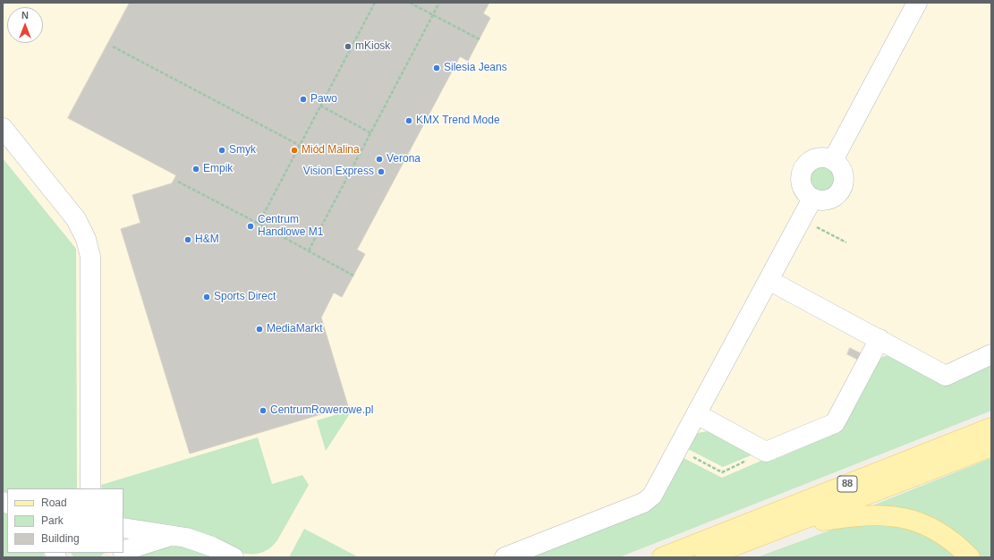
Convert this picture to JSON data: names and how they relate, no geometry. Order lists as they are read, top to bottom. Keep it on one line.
{"streets":{"main road":["88"]},"places":["mKiosk","Silesia Jeans","Pawo","KMX Trend Mode","Smyk","Miód Malina","Verona","Empik","Vision Express","Centrum Handlowe M1","H&M","Sports Direct","MediaMarkt","CentrumRowerowe.pl"],"legend":["Road","Park","Building"],"north":"top"}
